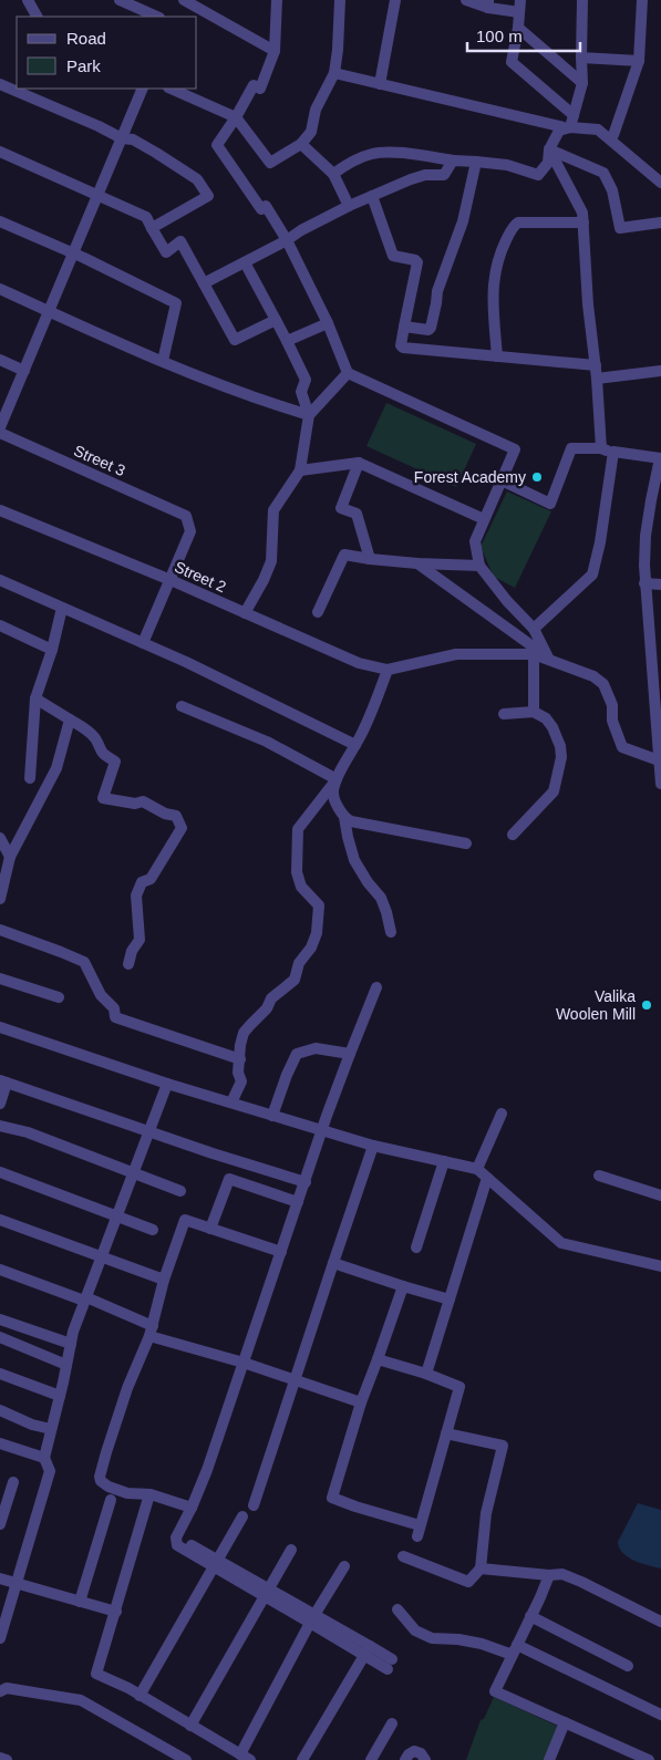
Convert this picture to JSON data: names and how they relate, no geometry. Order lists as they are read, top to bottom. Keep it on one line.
{"streets":{"street":["Street 3","Street 2"]},"crossings":[["Street 3","Street 2"]],"places":["Forest Academy","Valika Woolen Mill"],"legend":["Road","Park"],"scale_bar":"100 m"}
